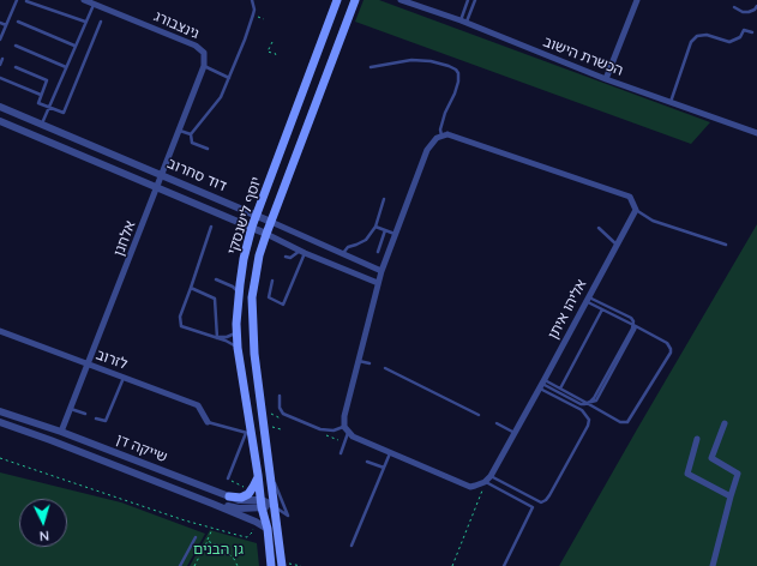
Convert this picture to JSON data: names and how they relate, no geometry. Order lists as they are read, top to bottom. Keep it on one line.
{"streets":{"main road":["יוסף לישנסקי"],"street":["גינצבורג","הכשרת הישוב","דוד סחרוב","אלחנן","אליהו איתן","לזרוב","שייקה דן"]},"crossings":[["גינצבורג","אלחנן"],["דוד סחרוב","יוסף לישנסקי"],["דוד סחרוב","אלחנן"],["יוסף לישנסקי","שייקה דן"],["אלחנן","לזרוב"],["אלחנן","שייקה דן"]],"parks":["גן הבנים"],"north":"bottom"}
